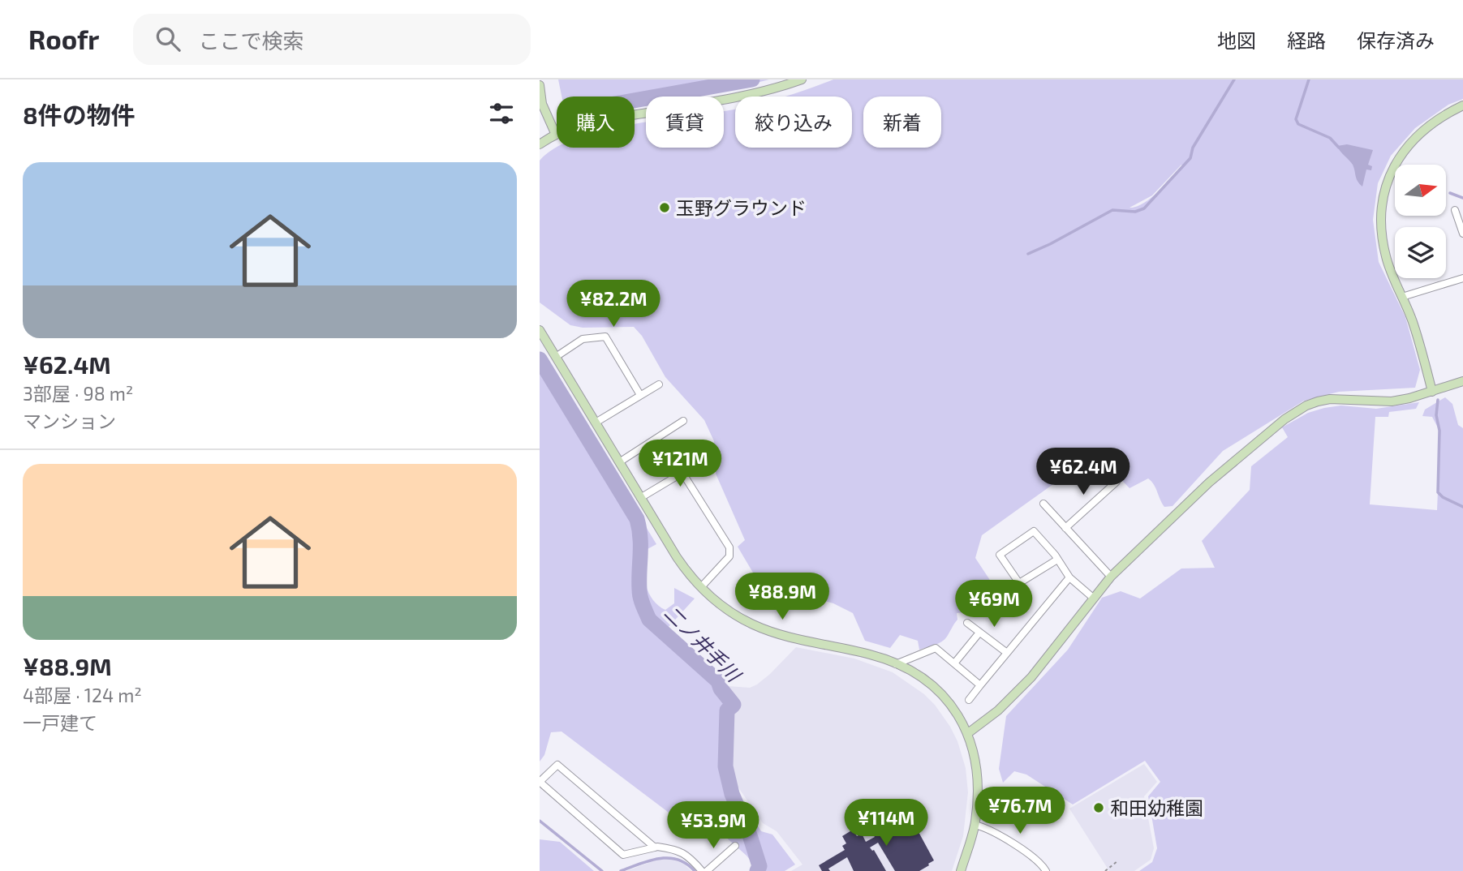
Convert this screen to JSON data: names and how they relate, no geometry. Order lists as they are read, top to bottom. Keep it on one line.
{"water":["二ノ井手川"],"places":["玉野グラウンド","和田幼稚園"],"north":"right","page":{"header":"Roofr","search":"ここで検索","nav":["地図","経路","保存済み"],"heading":"8件の物件","chip":["購入","賃貸","絞り込み","新着"],"list":[{"name":"¥62.4M","note":"3部屋 · 98 m² · マンション"},{"name":"¥88.9M","note":"4部屋 · 124 m² · 一戸建て"}],"price":["¥82.2M","¥121M","¥62.4M","¥88.9M","¥69M","¥76.7M","¥114M","¥53.9M"]}}
